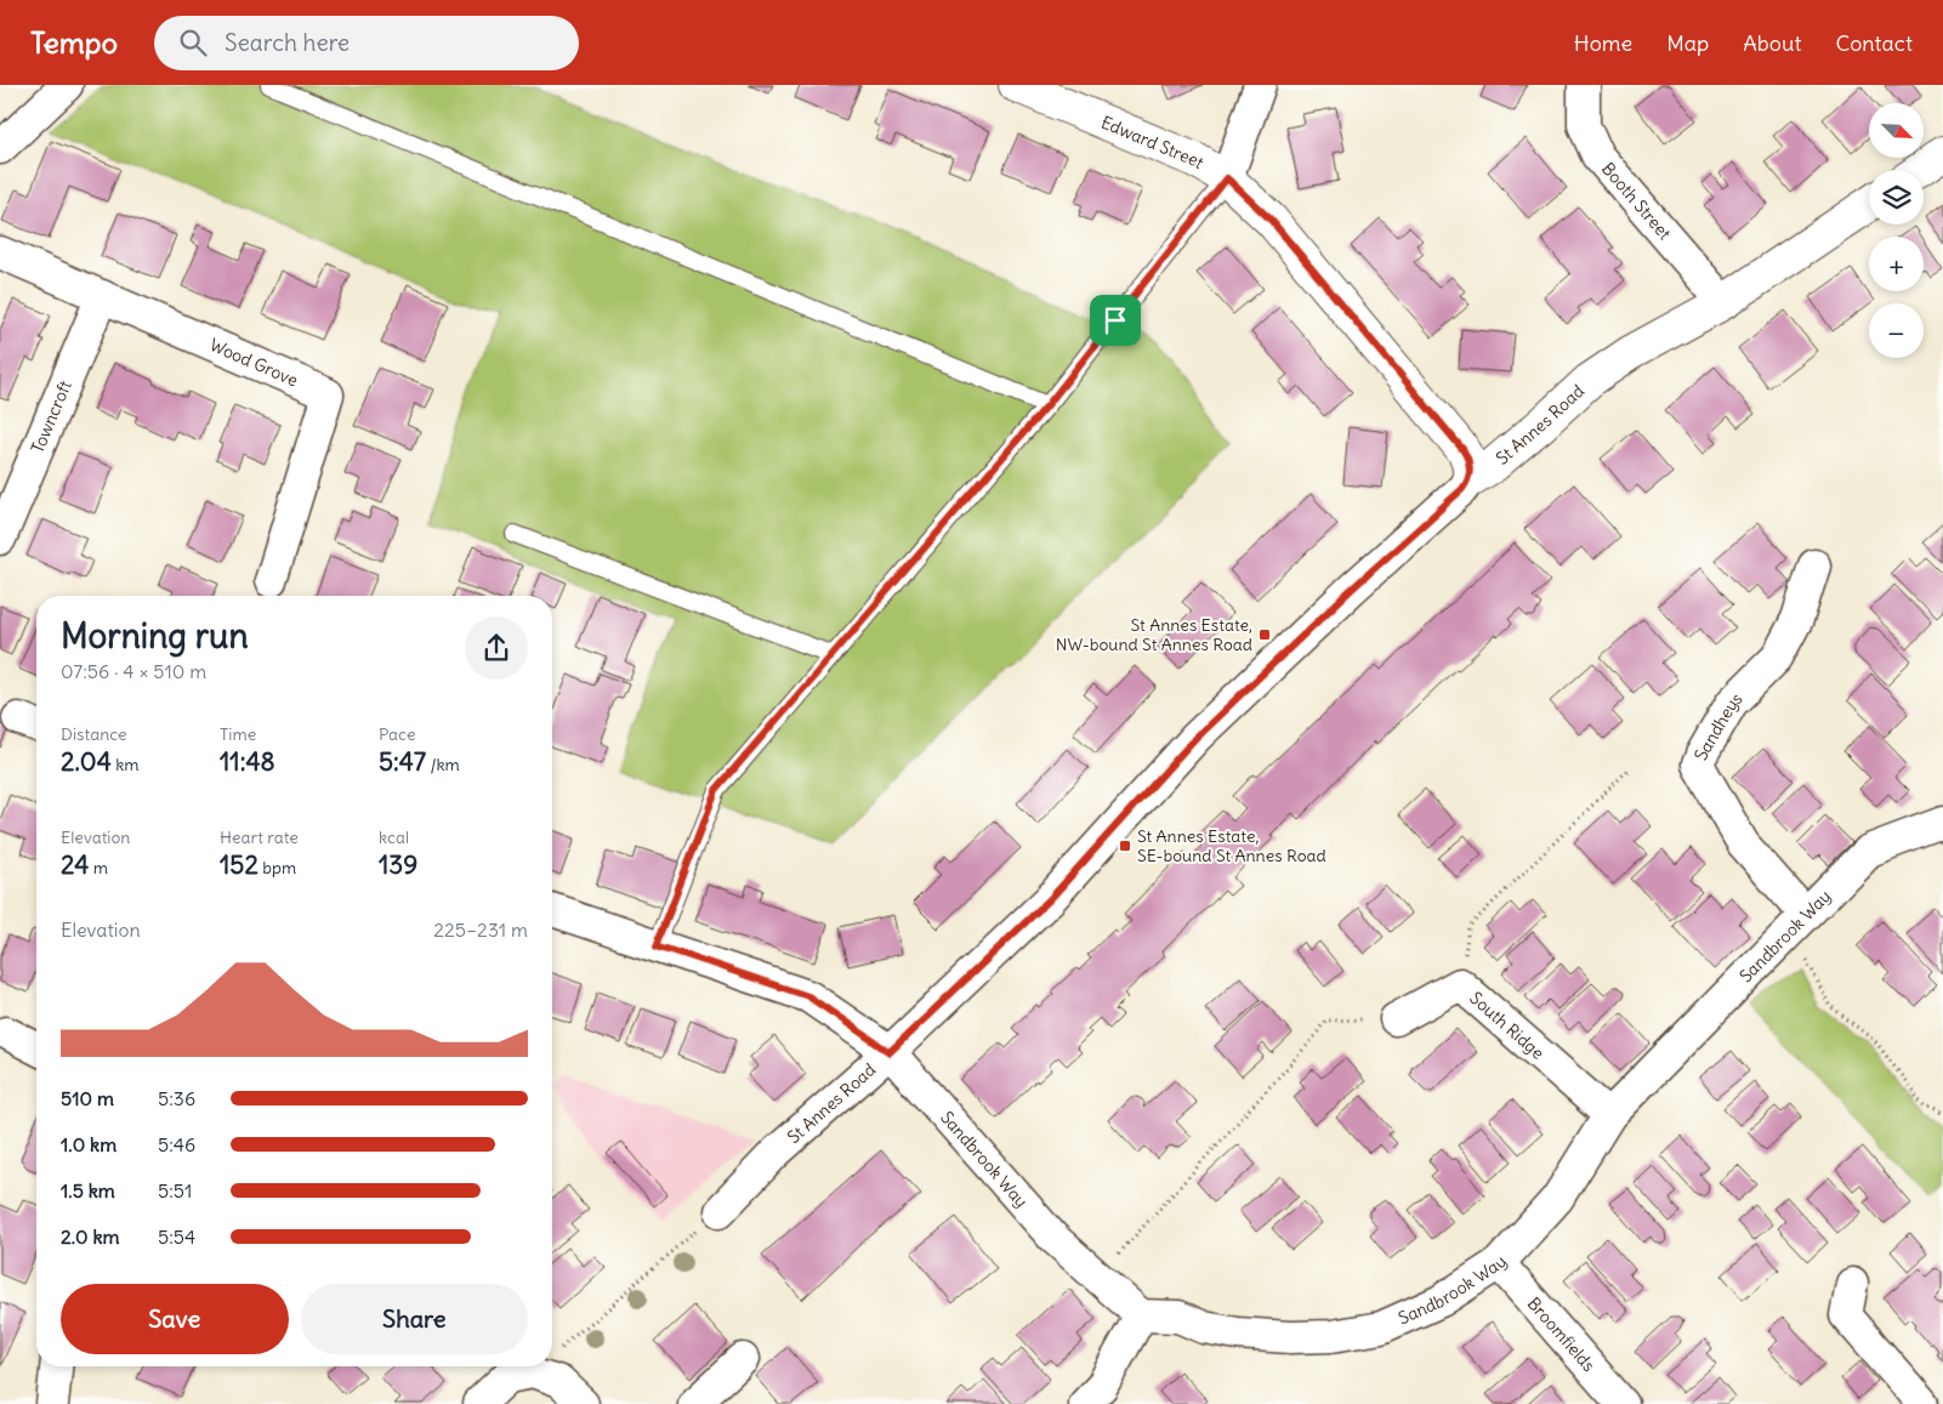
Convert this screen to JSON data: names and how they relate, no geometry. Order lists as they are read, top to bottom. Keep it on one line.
{"streets":{"street":["Edward Street","Booth Street","Wood Grove","Towncroft","St Annes Road","Sandheys","Sandbrook Way","South Ridge","Broomfields"]},"crossings":[["Edward Street","St Annes Road"],["Booth Street","St Annes Road"],["Wood Grove","Towncroft"],["St Annes Road","Sandbrook Way"],["Sandheys","Sandbrook Way"],["Sandbrook Way","South Ridge"],["Sandbrook Way","Broomfields"]],"places":{"transit":["St Annes Estate, NW-bound St Annes Road","St Annes Estate, SE-bound St Annes Road"]},"north":"bottom right","page":{"header":"Tempo","search":"Search here","nav":["Home","Map","About","Contact"],"map_buttons":["+","−"],"heading":["Morning run","07:56 · 4 × 510 m"],"stats":[["Distance","2.04 km"],["Time","11:48"],["Pace","5:47 /km"],["Elevation","24 m"],["Heart rate","152 bpm"],["kcal","139"]],"chart":["Elevation","225–231 m"],"list":[{"name":"510 m","note":"5:36"},{"name":"1.0 km","note":"5:46"},{"name":"1.5 km","note":"5:51"},{"name":"2.0 km","note":"5:54"}],"buttons":["Save","Share"]}}
